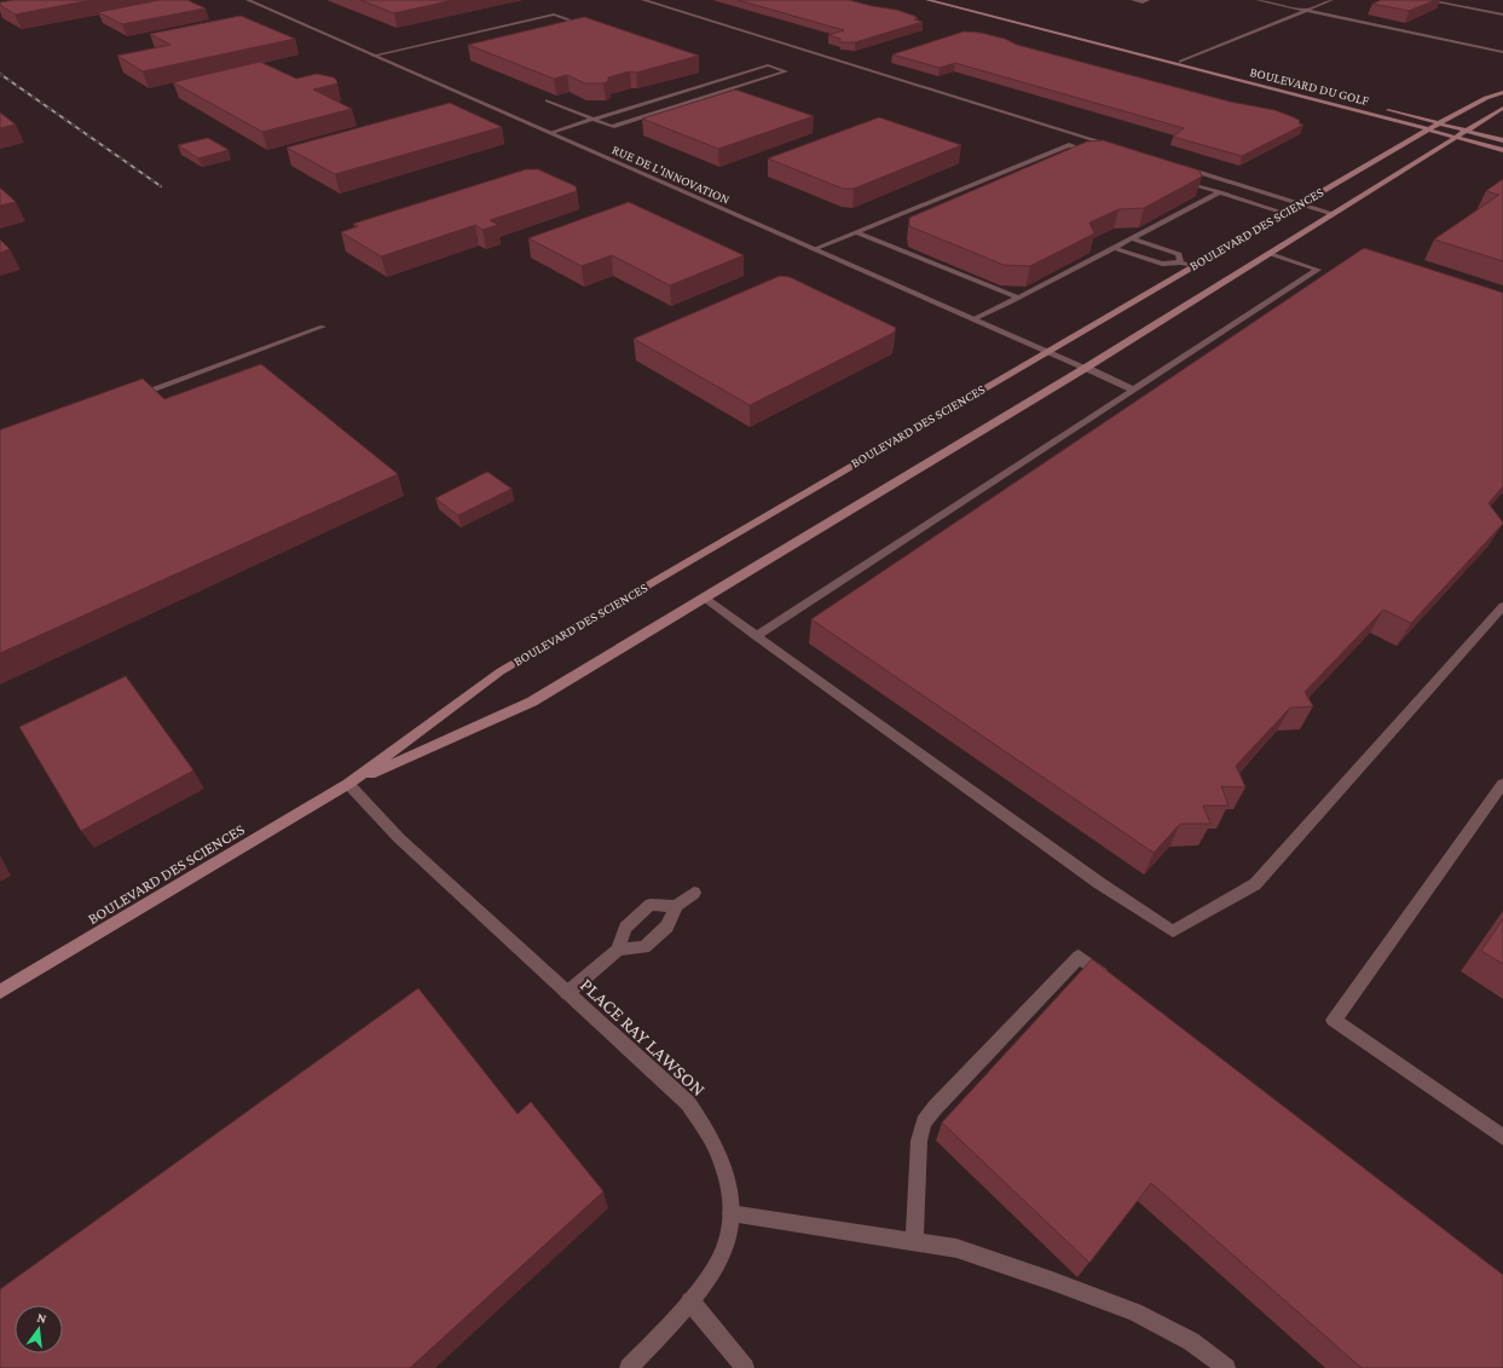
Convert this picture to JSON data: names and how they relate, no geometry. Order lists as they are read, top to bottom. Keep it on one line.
{"streets":{"street":["BOULEVARD DU GOLF","RUE DE L'INNOVATION","BOULEVARD DES SCIENCES","PLACE RAY LAWSON"]},"crossings":[["BOULEVARD DU GOLF","BOULEVARD DES SCIENCES"],["RUE DE L'INNOVATION","BOULEVARD DES SCIENCES"],["BOULEVARD DES SCIENCES","PLACE RAY LAWSON"]],"north":"top"}
